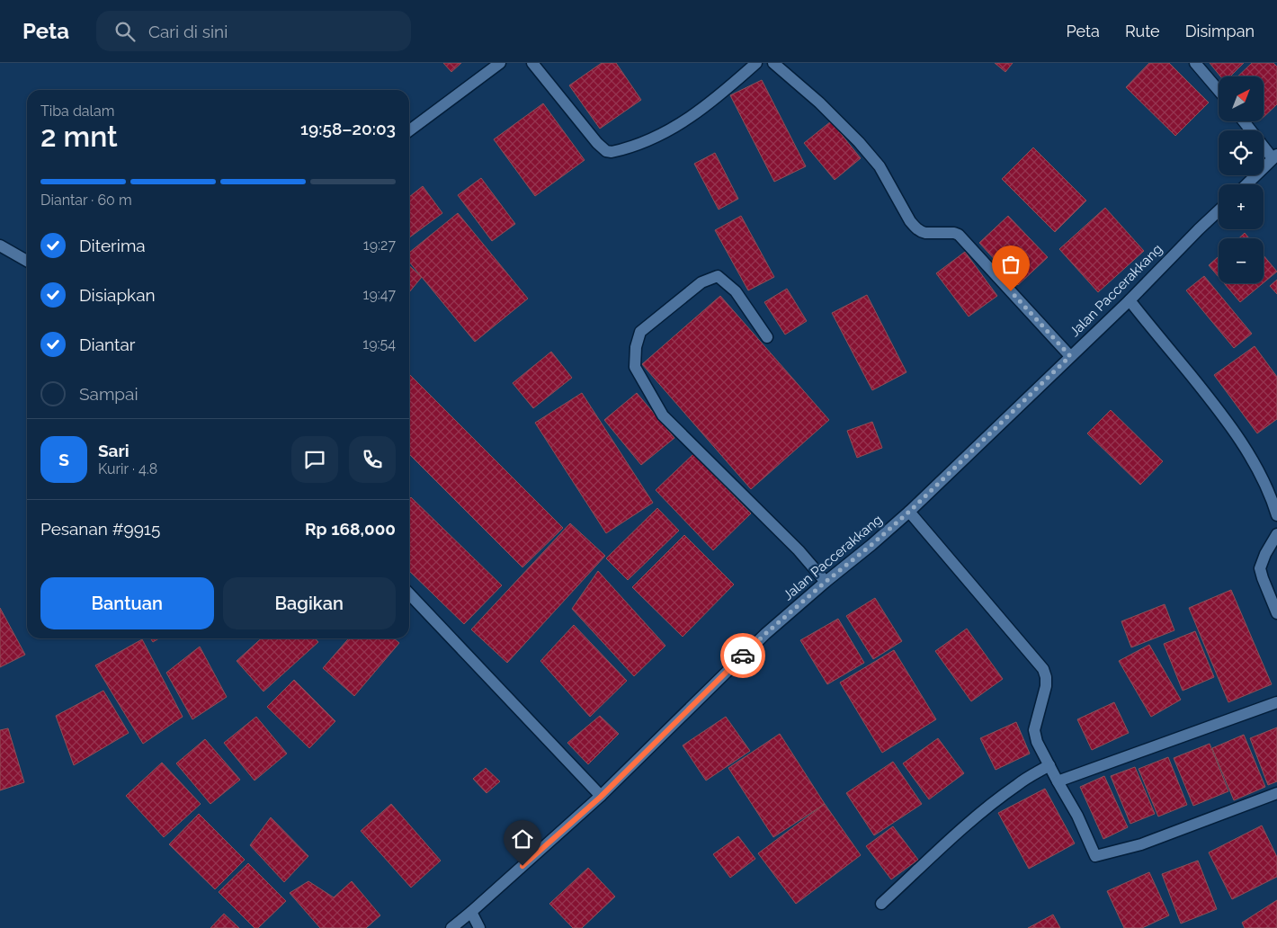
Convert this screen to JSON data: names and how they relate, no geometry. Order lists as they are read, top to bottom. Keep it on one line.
{"streets":{"street":["Jalan Paccerakkang"]},"north":"top right","page":{"header":"Peta","search":"Cari di sini","nav":["Peta","Rute","Disimpan"],"map_buttons":["+","−"],"heading":["2 mnt","Tiba dalam","19:58–20:03"],"panel":["Sari","Kurir · 4.8","Pesanan #9915","Rp 168,000"],"bar":"Diantar · 60 m","list":[["Diterima","19:27"],["Disiapkan","19:47"],["Diantar","19:54"],"Sampai"],"round":"S","buttons":["Bantuan","Bagikan"]}}
